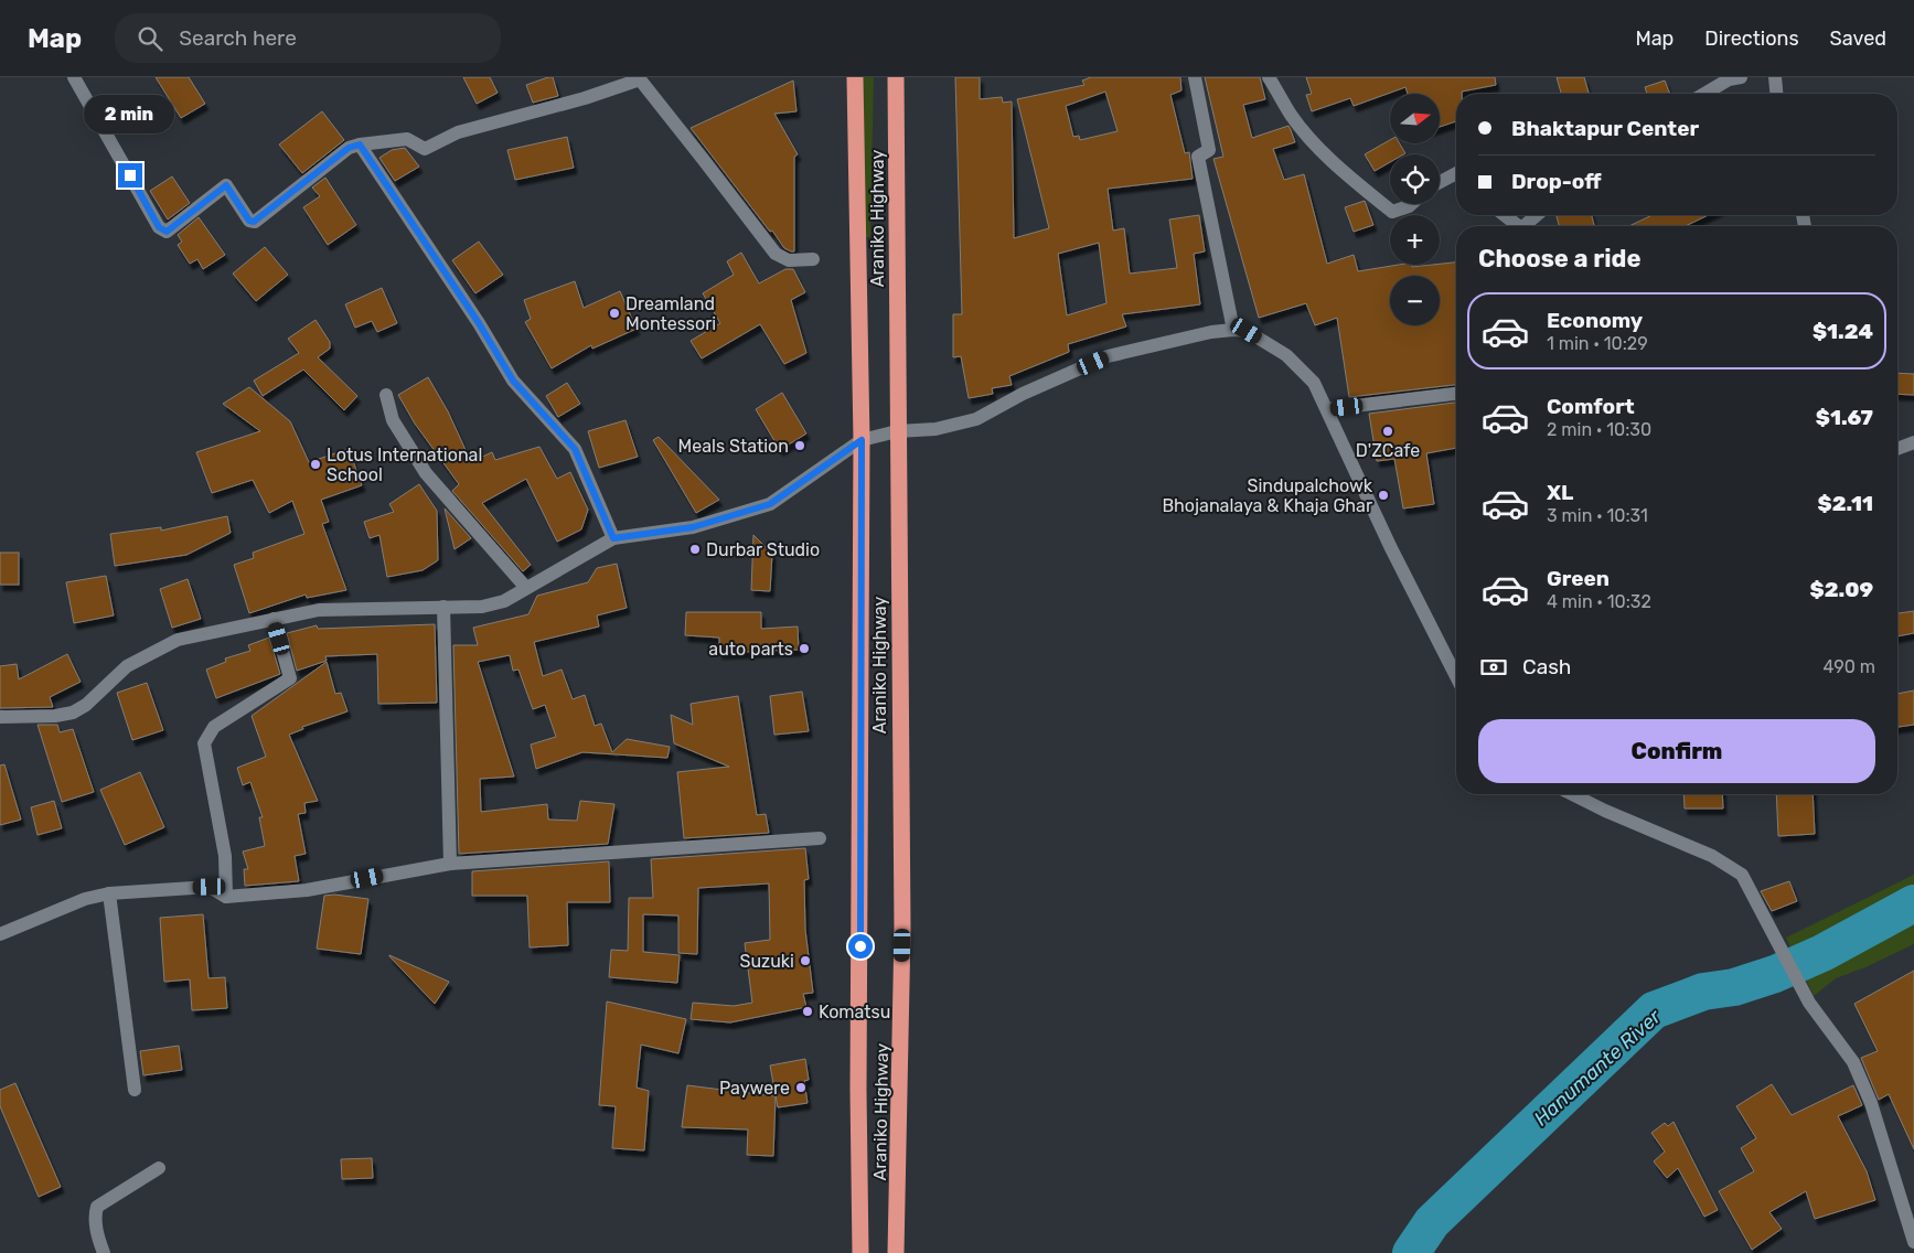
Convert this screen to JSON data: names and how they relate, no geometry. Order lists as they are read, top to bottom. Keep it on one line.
{"streets":{"highway":["Araniko Highway"]},"water":["Hanumante River"],"places":["Dreamland Montessori","D'ZCafe","Meals Station","Lotus International School","Sindupalchowk Bhojanalaya & Khaja Ghar","Durbar Studio","auto parts","Suzuki","Komatsu","Paywere"],"north":"right","page":{"header":"Map","search":"Search here","nav":["Map","Directions","Saved"],"map_buttons":["+","−"],"banner":["Bhaktapur Center","Drop-off"],"bubble":"2 min","heading":"Choose a ride","list":[{"name":"Economy","note":"1 min · 10:29","value":"$1.24"},{"name":"Comfort","note":"2 min · 10:30","value":"$1.67"},{"name":"XL","note":"3 min · 10:31","value":"$2.11"},{"name":"Green","note":"4 min · 10:32","value":"$2.09"}],"pay":["Cash","490 m"],"buttons":"Confirm"}}
